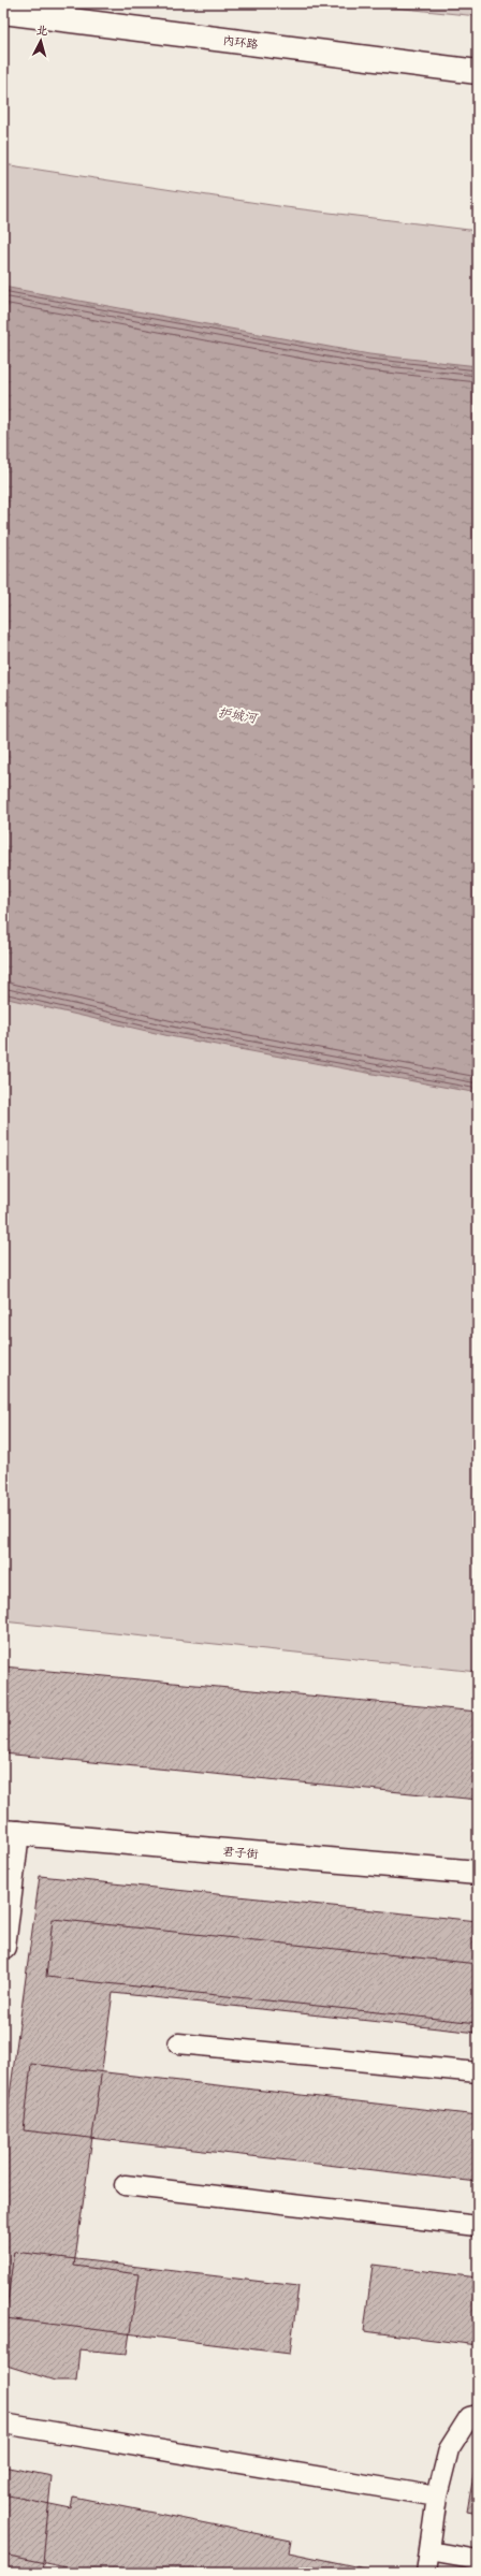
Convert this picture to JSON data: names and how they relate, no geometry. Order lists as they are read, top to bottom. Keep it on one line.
{"streets":{"street":["内环路","君子街"]},"water":["护城河"],"north":"top"}
